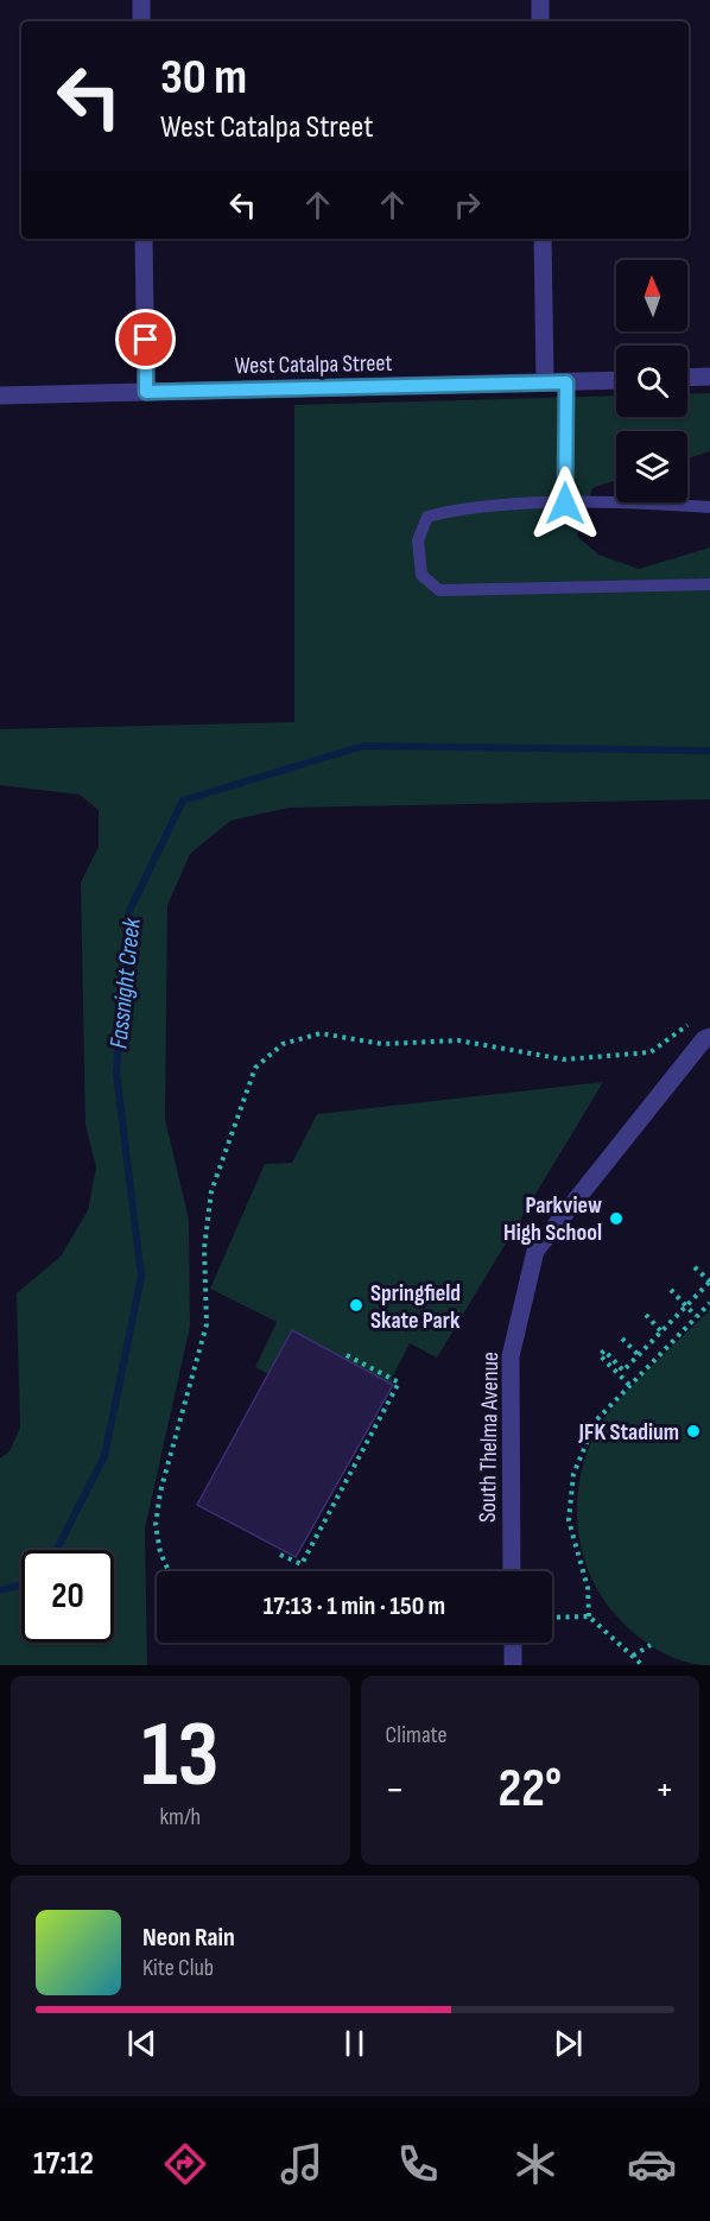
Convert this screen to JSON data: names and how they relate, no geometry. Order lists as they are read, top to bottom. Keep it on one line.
{"streets":{"street":["West Catalpa Street","South Thelma Avenue"]},"water":["Fassnight Creek"],"places":["Parkview High School","Springfield Skate Park","JFK Stadium"],"north":"top","page":{"turn":["30 m","West Catalpa Street"],"limit":"20","trip":"17:13 · 1 min · 150 m","tile":[["13","km/h"],"Climate"],"heat":["−","22°","+"],"song":["Neon Rain","Kite Club"],"tabs":"17:12"}}
